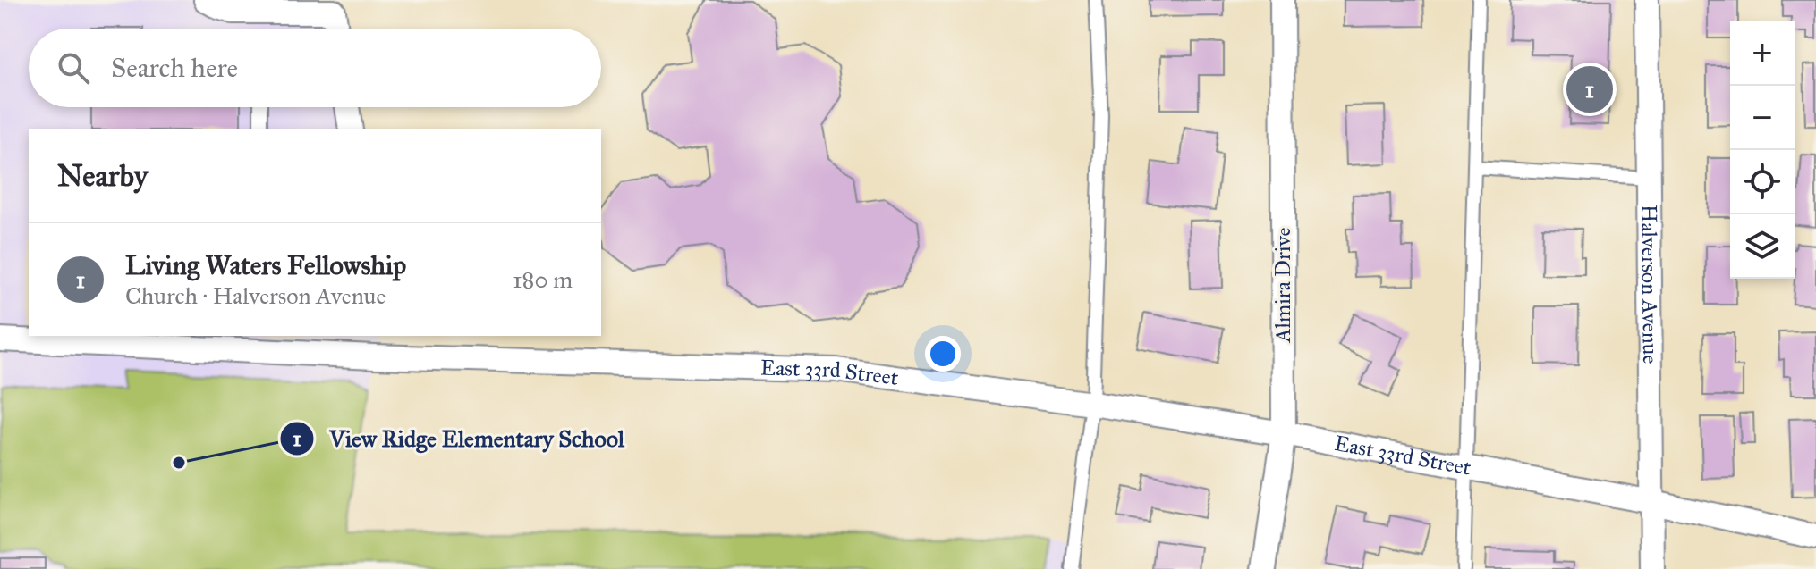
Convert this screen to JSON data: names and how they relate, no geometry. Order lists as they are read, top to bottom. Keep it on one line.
{"streets":{"street":["Halverson Avenue","Almira Drive","East 33rd Street"]},"crossings":[["Halverson Avenue","East 33rd Street"],["Almira Drive","East 33rd Street"]],"places":["View Ridge Elementary School"],"page":{"map_buttons":["+","−"],"search":"Search here","pins":"1","heading":"Nearby","list":[{"mark":"1","name":"Living Waters Fellowship","note":"Church · Halverson Avenue","value":"180 m"}]}}
